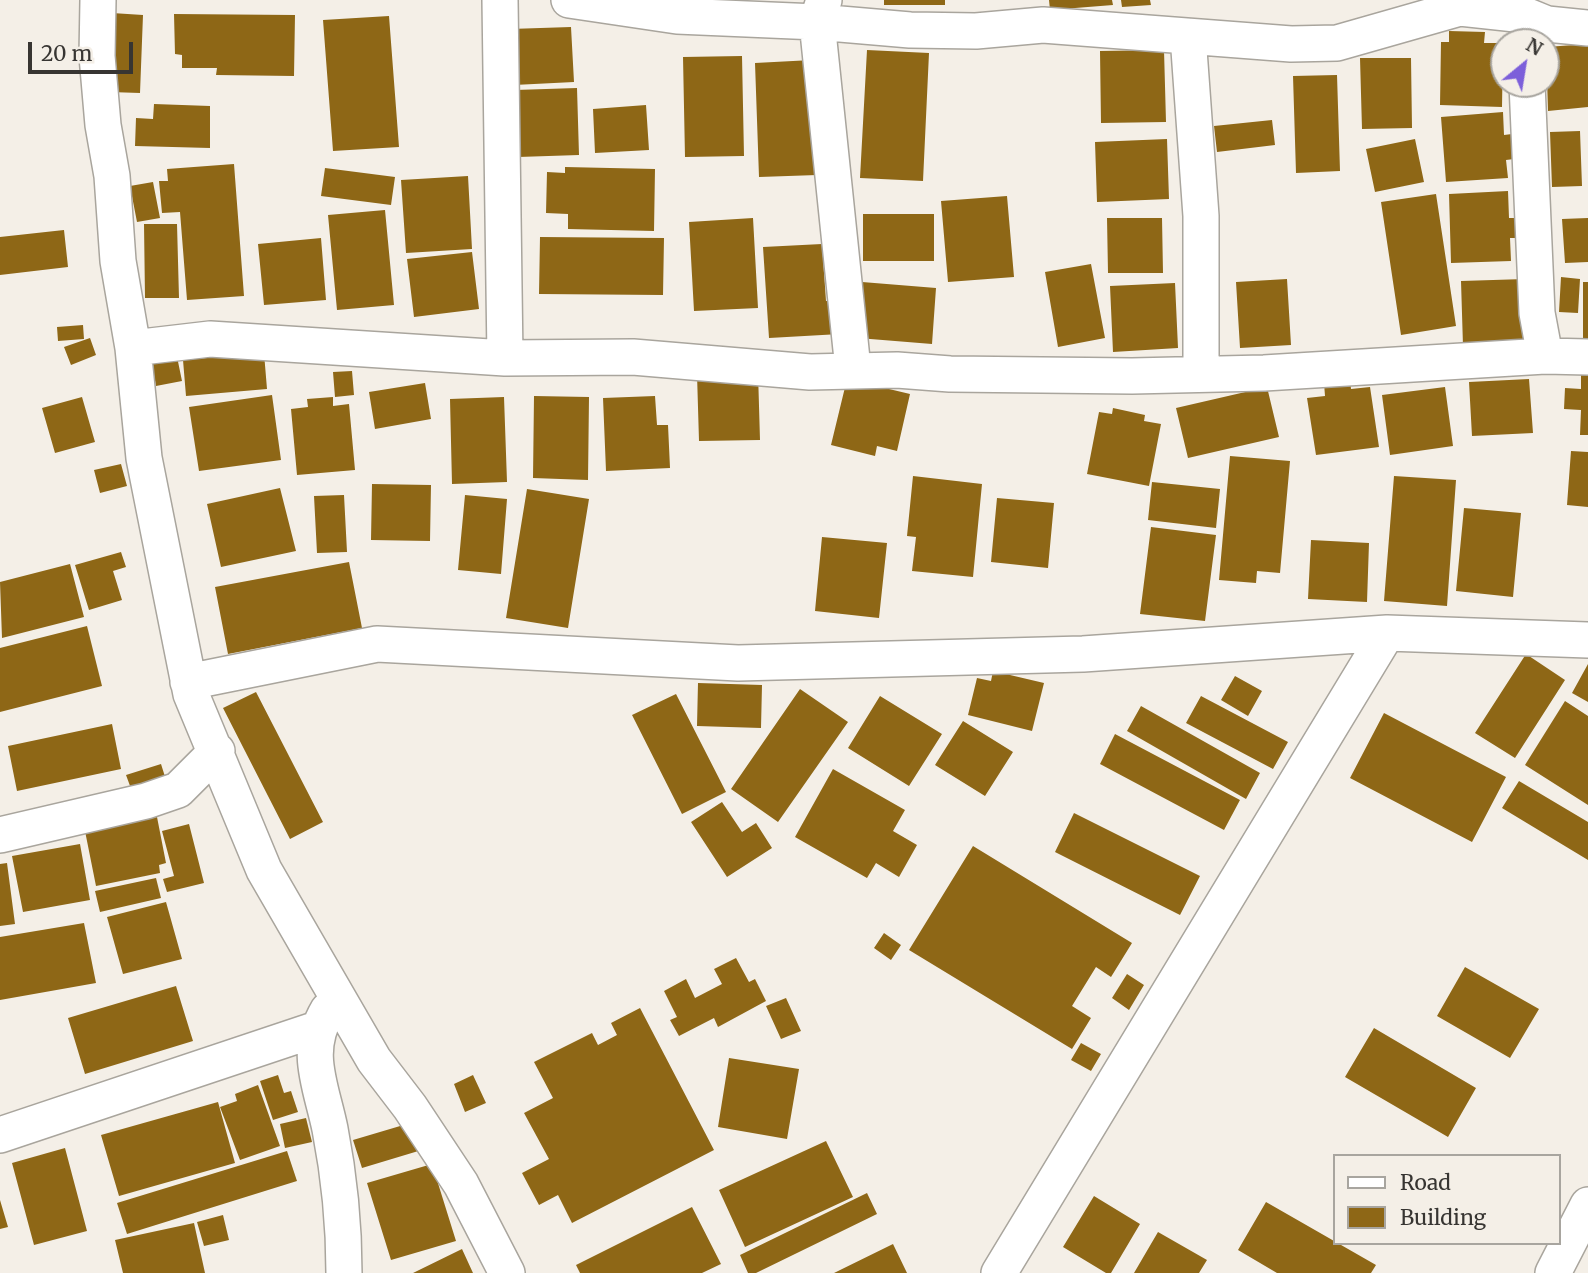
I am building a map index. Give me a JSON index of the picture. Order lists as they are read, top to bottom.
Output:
{
  "legend": ["Road", "Building"],
  "scale_bar": "20 m",
  "north": "top right"
}
